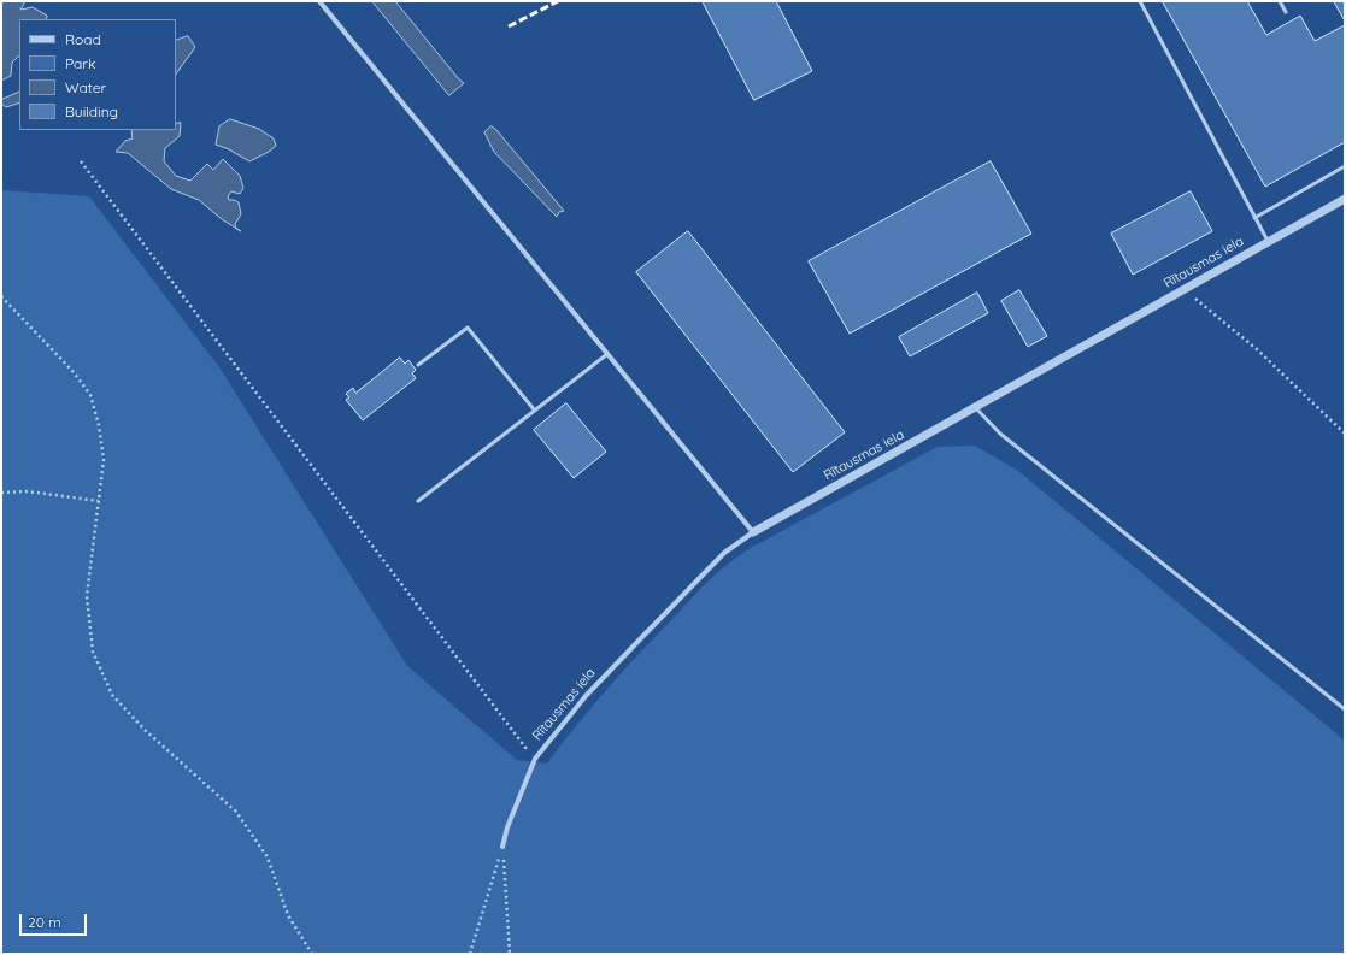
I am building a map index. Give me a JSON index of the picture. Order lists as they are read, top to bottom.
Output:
{
  "streets": {
    "street": ["Rītausmas iela"]
  },
  "legend": [
    "Road",
    "Park",
    "Water",
    "Building"
  ],
  "scale_bar": "20 m"
}
